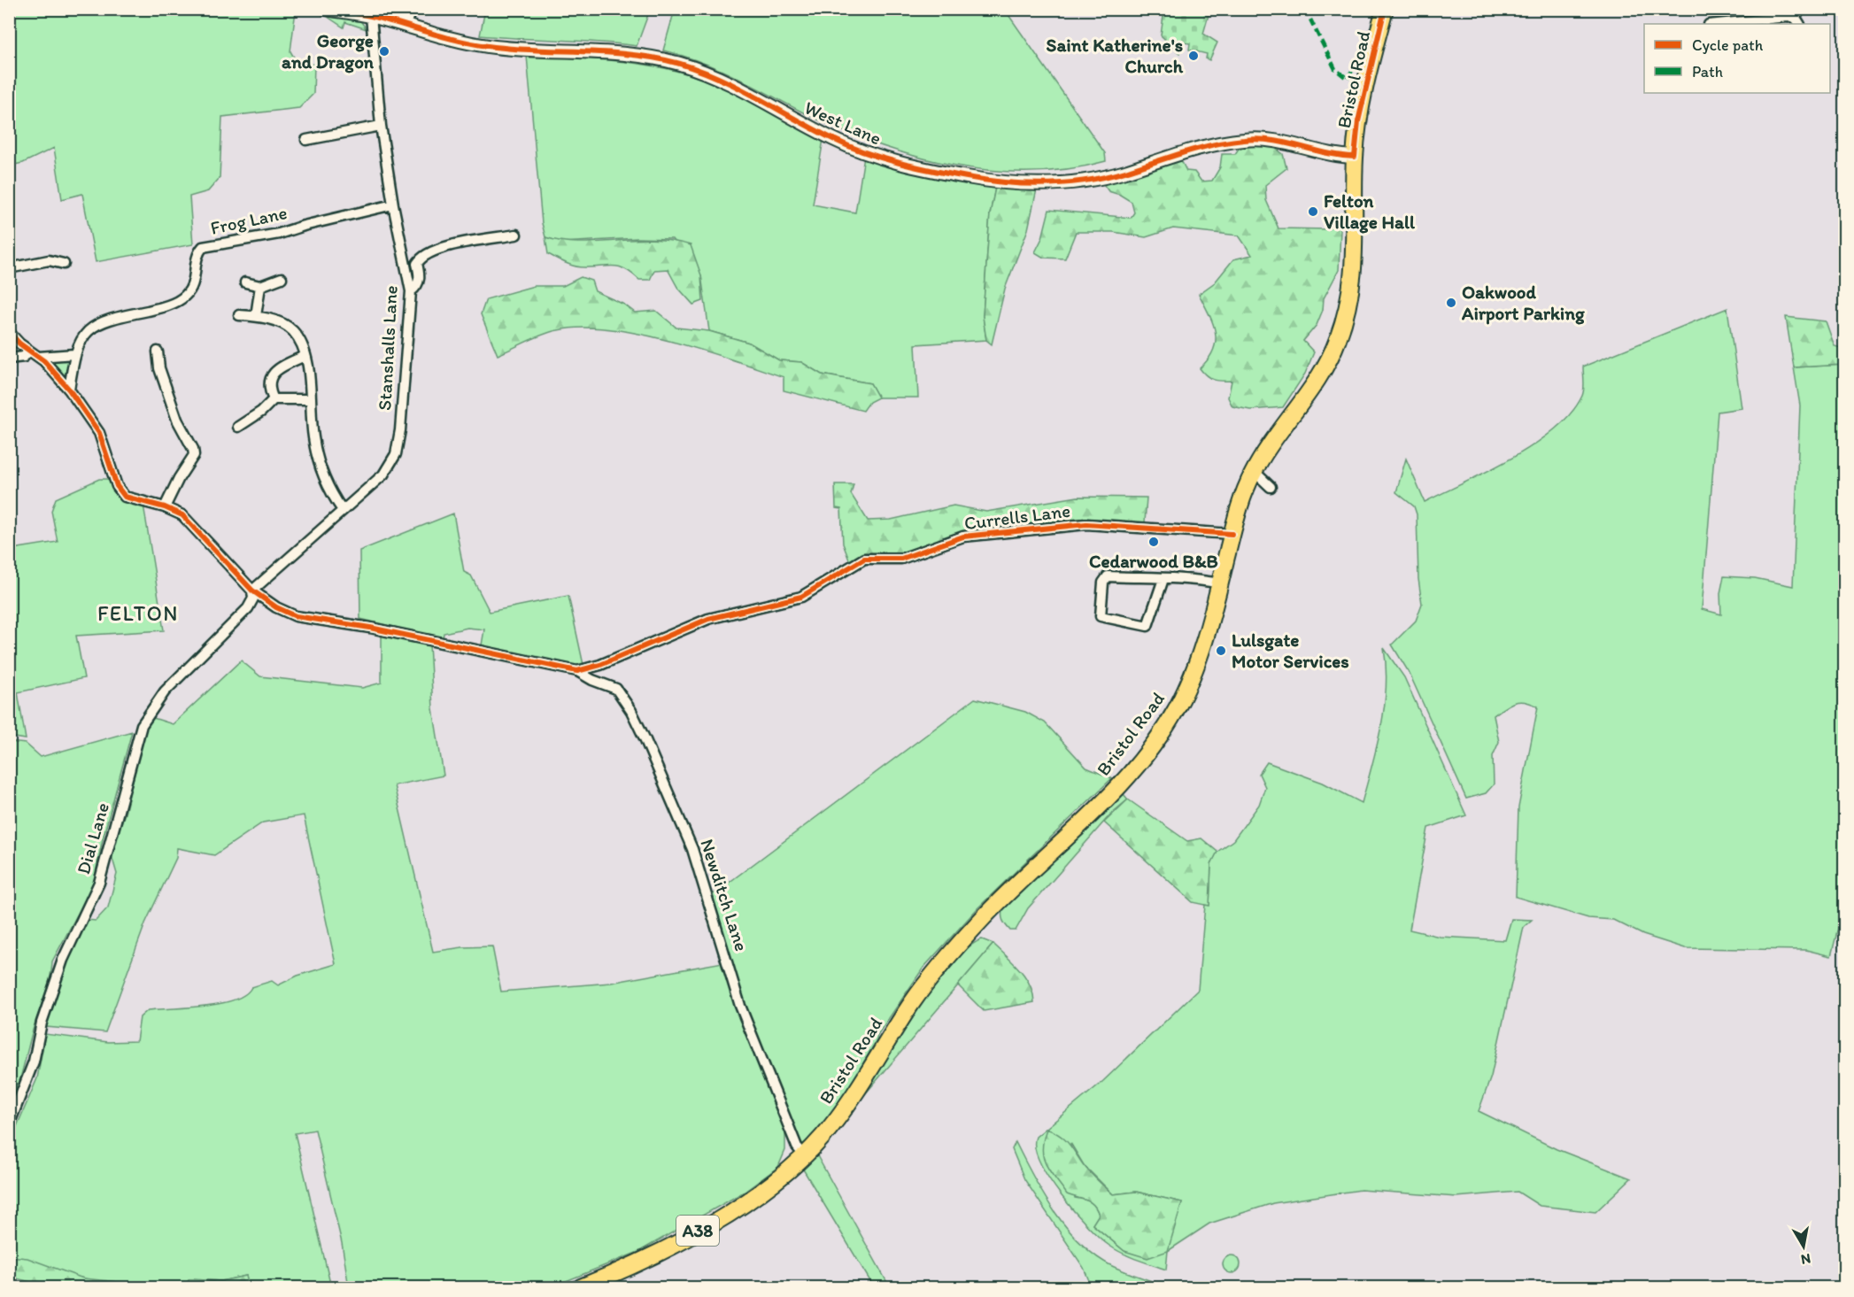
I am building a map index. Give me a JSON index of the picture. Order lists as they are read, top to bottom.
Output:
{
  "streets": {
    "highway": ["Bristol Road", "A38"],
    "street": [
      "West Lane",
      "Frog Lane",
      "Stanshalls Lane",
      "Currells Lane",
      "Dial Lane",
      "Newditch Lane"
    ]
  },
  "crossings": [
    ["Bristol Road", "West Lane"],
    ["Bristol Road", "Currells Lane"],
    ["Bristol Road", "Newditch Lane"],
    ["Bristol Road", "A38"],
    ["West Lane", "Stanshalls Lane"],
    ["Frog Lane", "Stanshalls Lane"],
    ["Stanshalls Lane", "Dial Lane"],
    ["Currells Lane", "Newditch Lane"],
    ["Newditch Lane", "A38"]
  ],
  "districts": ["FELTON"],
  "places": [
    "George and Dragon",
    "Saint Katherine's Church",
    "Felton Village Hall",
    "Oakwood Airport Parking",
    "Cedarwood B&B",
    "Lulsgate Motor Services"
  ],
  "legend": ["Cycle path", "Path"],
  "north": "bottom"
}
